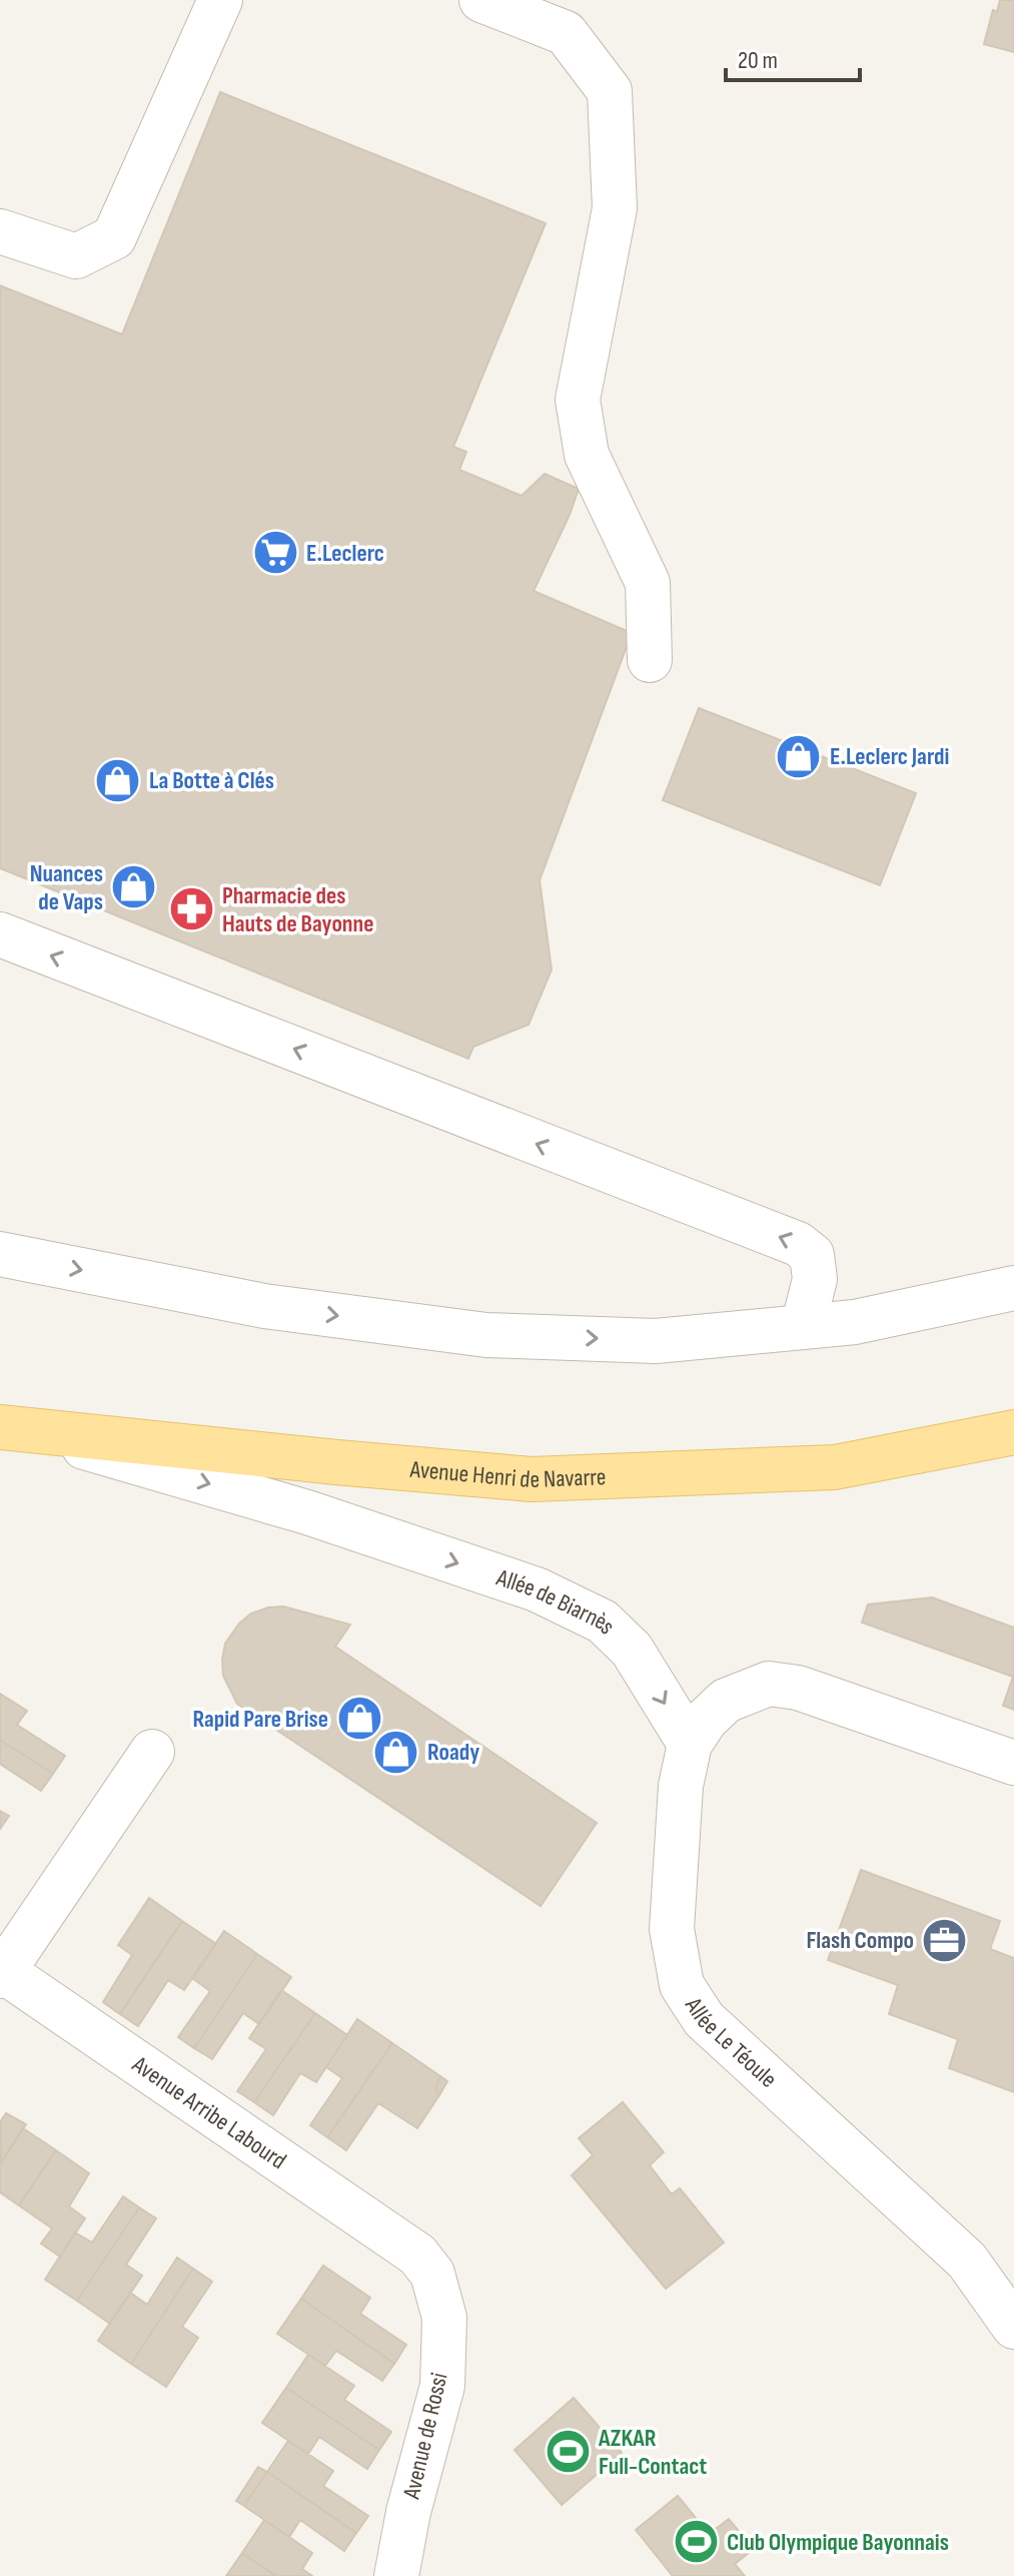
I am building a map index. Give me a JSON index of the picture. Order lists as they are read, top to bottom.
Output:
{
  "streets": {
    "main road": ["Avenue Henri de Navarre"],
    "street": [
      "Allée de Biarnès",
      "Allée Le Téoule",
      "Avenue Arribe Labourd",
      "Avenue de Rossi"
    ]
  },
  "crossings": [
    ["Avenue Henri de Navarre", "Allée de Biarnès"],
    ["Allée de Biarnès", "Allée Le Téoule"],
    ["Avenue Arribe Labourd", "Avenue de Rossi"]
  ],
  "places": {
    "supermarket": ["E.Leclerc"],
    "shop": [
      "E.Leclerc Jardi",
      "La Botte à Clés",
      "Nuances de Vaps",
      "Rapid Pare Brise",
      "Roady"
    ],
    "pharmacy": ["Pharmacie des Hauts de Bayonne"],
    "office": ["Flash Compo"],
    "sports": ["AZKAR Full-Contact", "Club Olympique Bayonnais"]
  },
  "scale_bar": "20 m"
}
